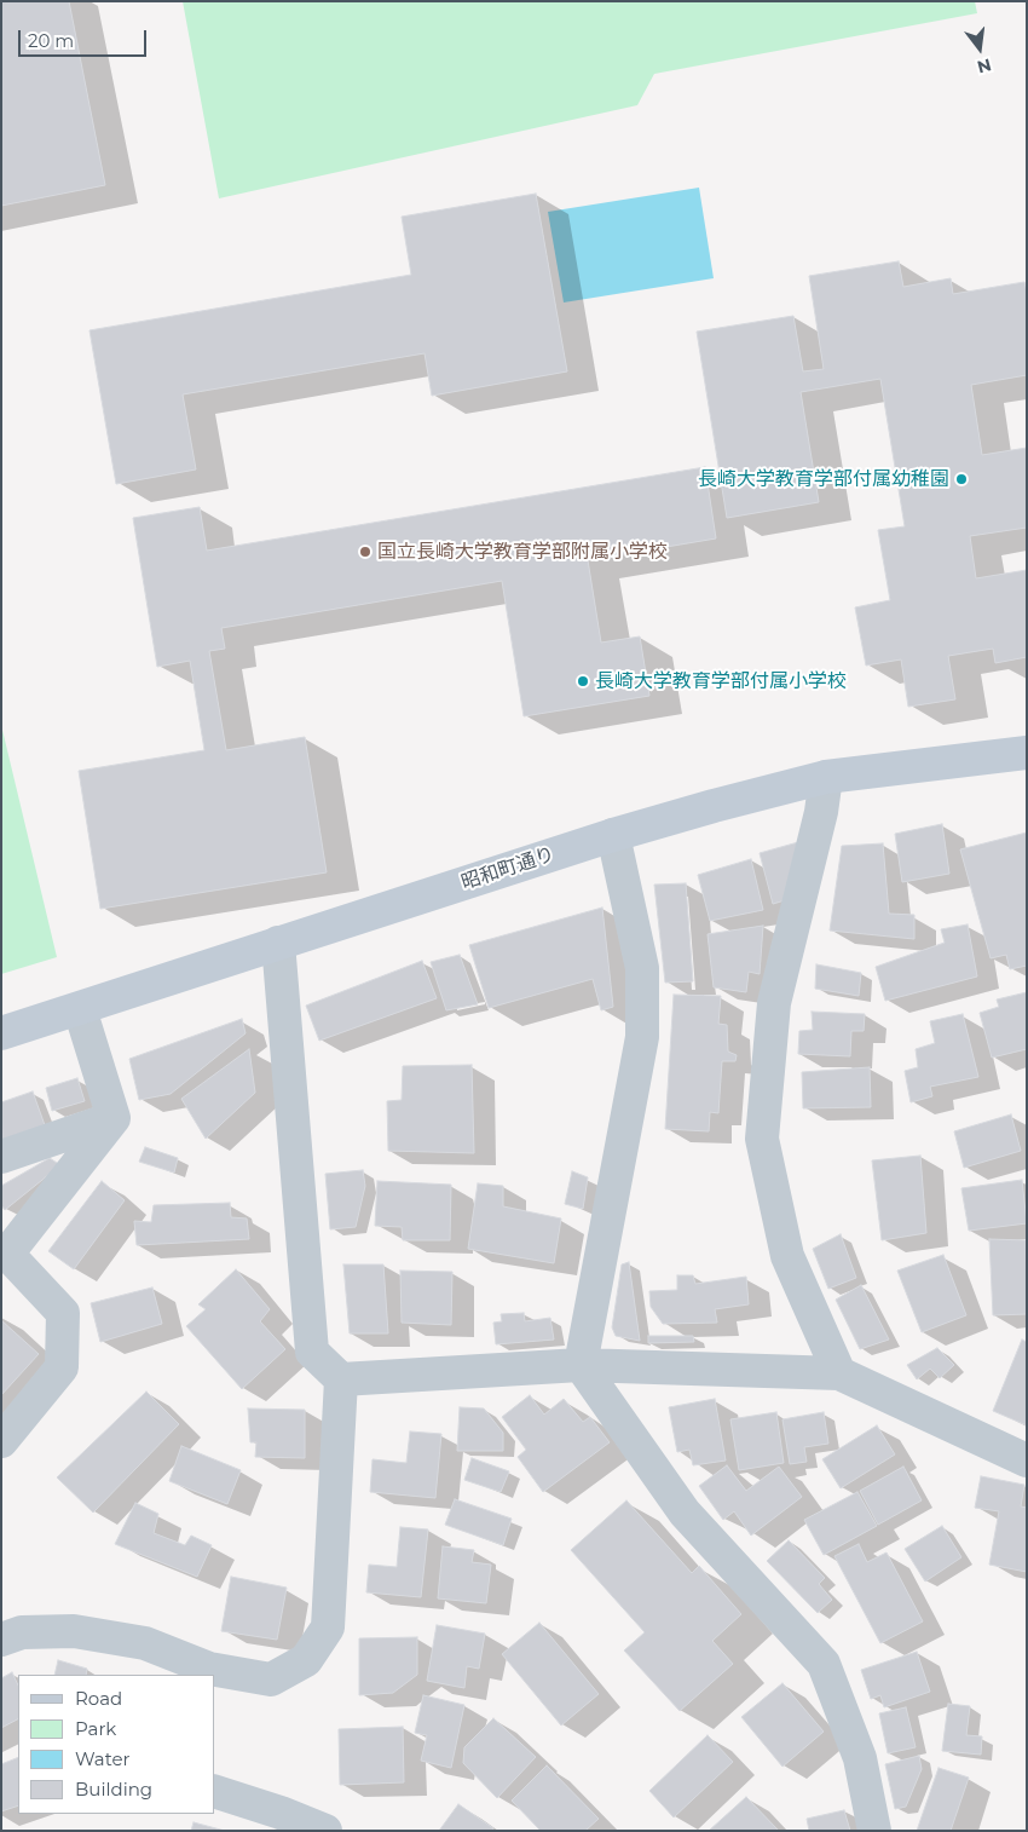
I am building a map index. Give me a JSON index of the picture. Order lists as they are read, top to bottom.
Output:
{
  "streets": {
    "street": ["昭和町通り"]
  },
  "places": ["長崎大学教育学部付属幼稚園", "国立長崎大学教育学部附属小学校", "長崎大学教育学部付属小学校"],
  "legend": [
    "Road",
    "Park",
    "Water",
    "Building"
  ],
  "scale_bar": "20 m",
  "north": "bottom"
}
